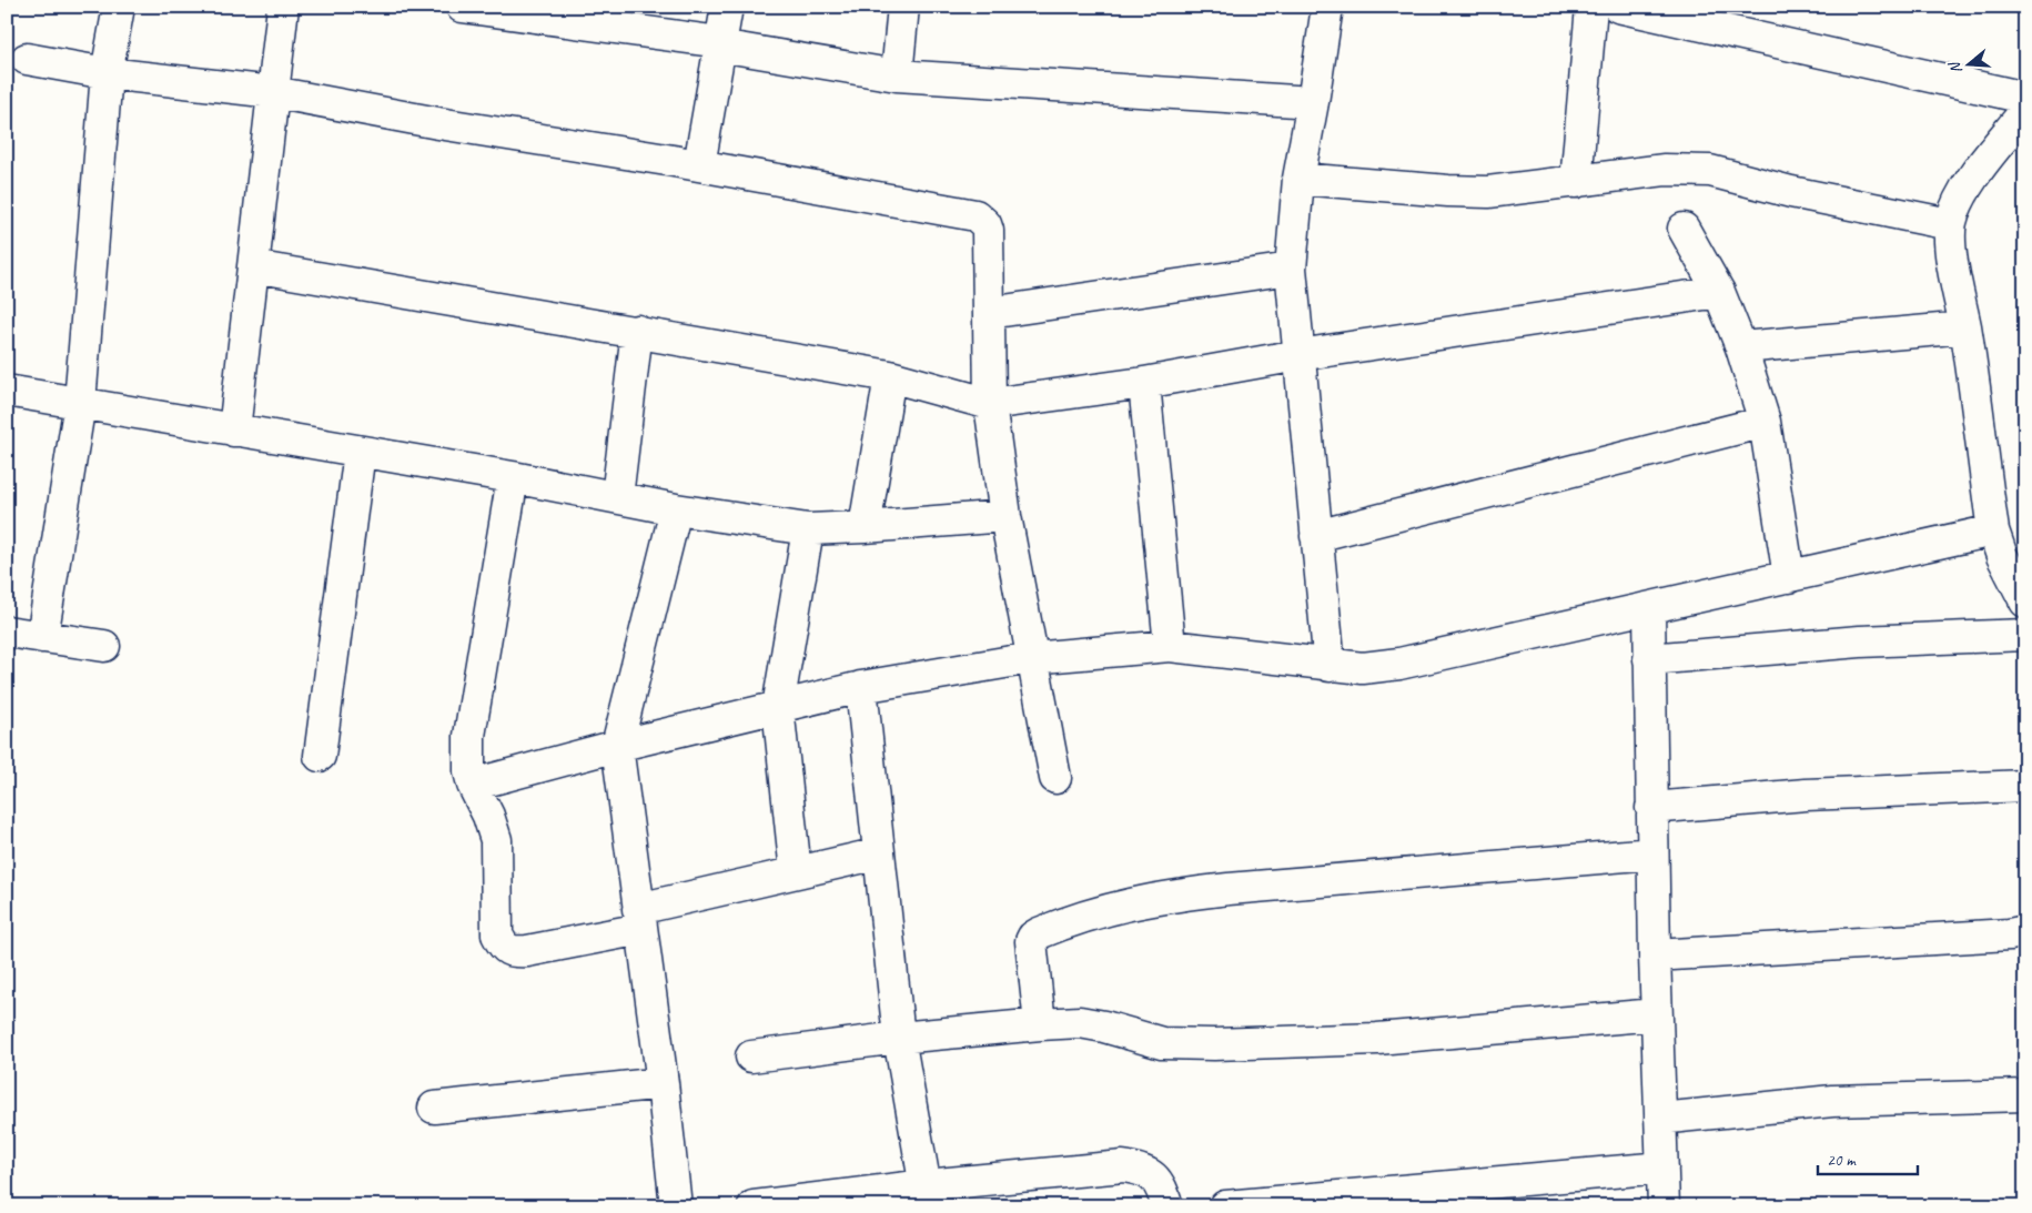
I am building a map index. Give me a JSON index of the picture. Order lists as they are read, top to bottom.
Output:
{
  "scale_bar": "20 m",
  "north": "left"
}
